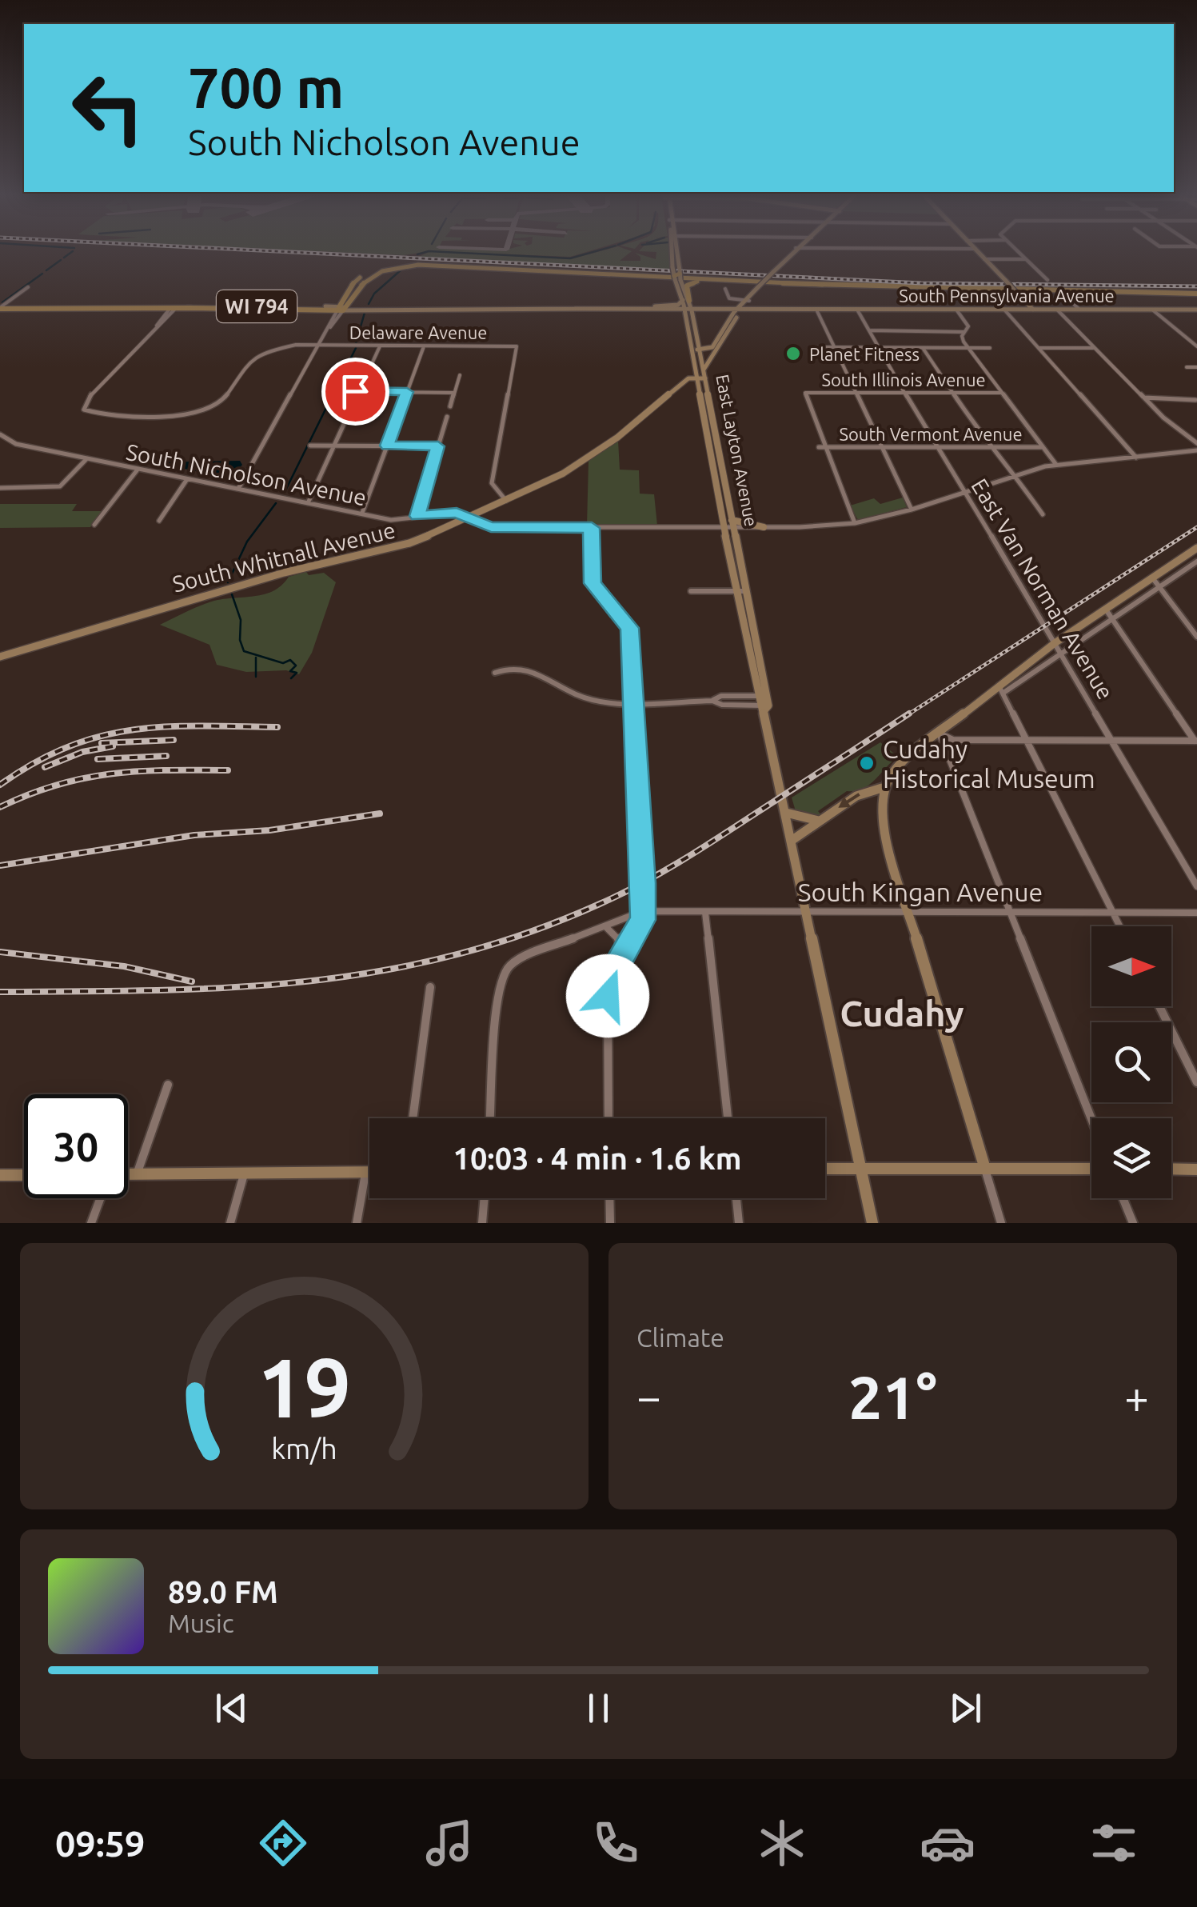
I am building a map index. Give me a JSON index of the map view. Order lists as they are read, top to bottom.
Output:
{
  "streets": {
    "main road": ["South Pennsylvania Avenue", "WI 794"],
    "street": [
      "Delaware Avenue",
      "South Illinois Avenue",
      "South Vermont Avenue",
      "East Layton Avenue",
      "South Nicholson Avenue",
      "South Whitnall Avenue",
      "East Van Norman Avenue",
      "South Kingan Avenue"
    ]
  },
  "crossings": [
    ["South Pennsylvania Avenue", "WI 794"],
    ["South Pennsylvania Avenue", "Delaware Avenue"],
    ["South Pennsylvania Avenue", "East Layton Avenue"],
    ["South Pennsylvania Avenue", "East Van Norman Avenue"],
    ["Delaware Avenue", "South Whitnall Avenue"],
    ["South Illinois Avenue", "South Vermont Avenue"],
    ["South Illinois Avenue", "East Van Norman Avenue"],
    ["South Vermont Avenue", "East Van Norman Avenue"],
    ["East Layton Avenue", "South Nicholson Avenue"],
    ["East Layton Avenue", "South Whitnall Avenue"],
    ["East Layton Avenue", "South Kingan Avenue"],
    ["South Nicholson Avenue", "South Whitnall Avenue"]
  ],
  "districts": ["Cudahy"],
  "places": ["Planet Fitness", "Cudahy Historical Museum"],
  "north": "right",
  "page": {
    "turn": ["700 m", "South Nicholson Avenue"],
    "limit": "30",
    "trip": "10:03 · 4 min · 1.6 km",
    "tile": "Climate",
    "heat": ["−", "21°", "+"],
    "song": ["89.0 FM", "Music"],
    "tabs": "09:59",
    "gauge": ["19", "km/h"]
  }
}
